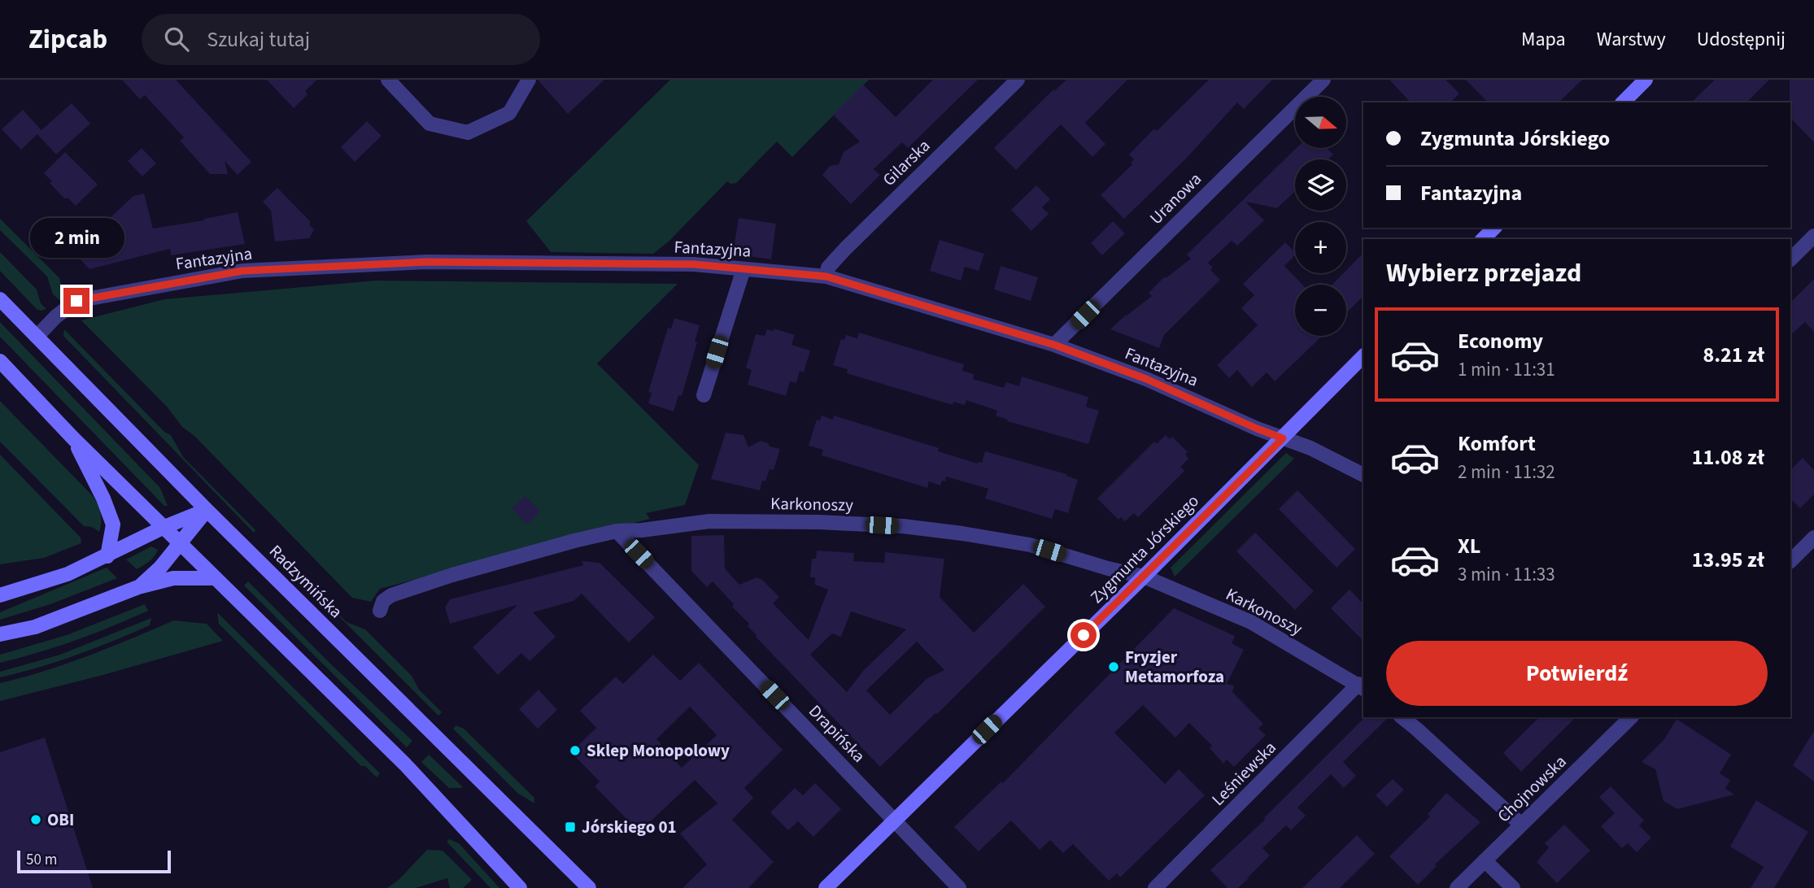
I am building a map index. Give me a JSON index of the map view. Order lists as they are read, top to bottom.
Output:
{
  "streets": {
    "main road": ["Zygmunta Jórskiego", "Radzymińska"],
    "street": [
      "Gilarska",
      "Uranowa",
      "Fantazyjna",
      "Karkonoszy",
      "Drapińska",
      "Leśniewska",
      "Chojnowska"
    ]
  },
  "crossings": [
    ["Gilarska", "Fantazyjna"],
    ["Uranowa", "Fantazyjna"],
    ["Fantazyjna", "Zygmunta Jórskiego"],
    ["Fantazyjna", "Radzymińska"],
    ["Karkonoszy", "Zygmunta Jórskiego"],
    ["Karkonoszy", "Drapińska"],
    ["Karkonoszy", "Leśniewska"],
    ["Zygmunta Jórskiego", "Drapińska"]
  ],
  "places": {
    "other": ["Fryzjer Metamorfoza", "Sklep Monopolowy", "OBI"],
    "transit": ["Jórskiego 01"]
  },
  "scale_bar": "50 m",
  "north": "right",
  "page": {
    "header": "Zipcab",
    "search": "Szukaj tutaj",
    "nav": ["Mapa", "Warstwy", "Udostępnij"],
    "map_buttons": ["+", "−"],
    "banner": ["Zygmunta Jórskiego", "Fantazyjna"],
    "bubble": "2 min",
    "heading": "Wybierz przejazd",
    "list": [
      {
        "name": "Economy",
        "note": "1 min · 11:31",
        "value": "8.21 zł"
      },
      {
        "name": "Komfort",
        "note": "2 min · 11:32",
        "value": "11.08 zł"
      },
      {
        "name": "XL",
        "note": "3 min · 11:33",
        "value": "13.95 zł"
      }
    ],
    "buttons": "Potwierdź",
    "scale": "50 m"
  }
}
